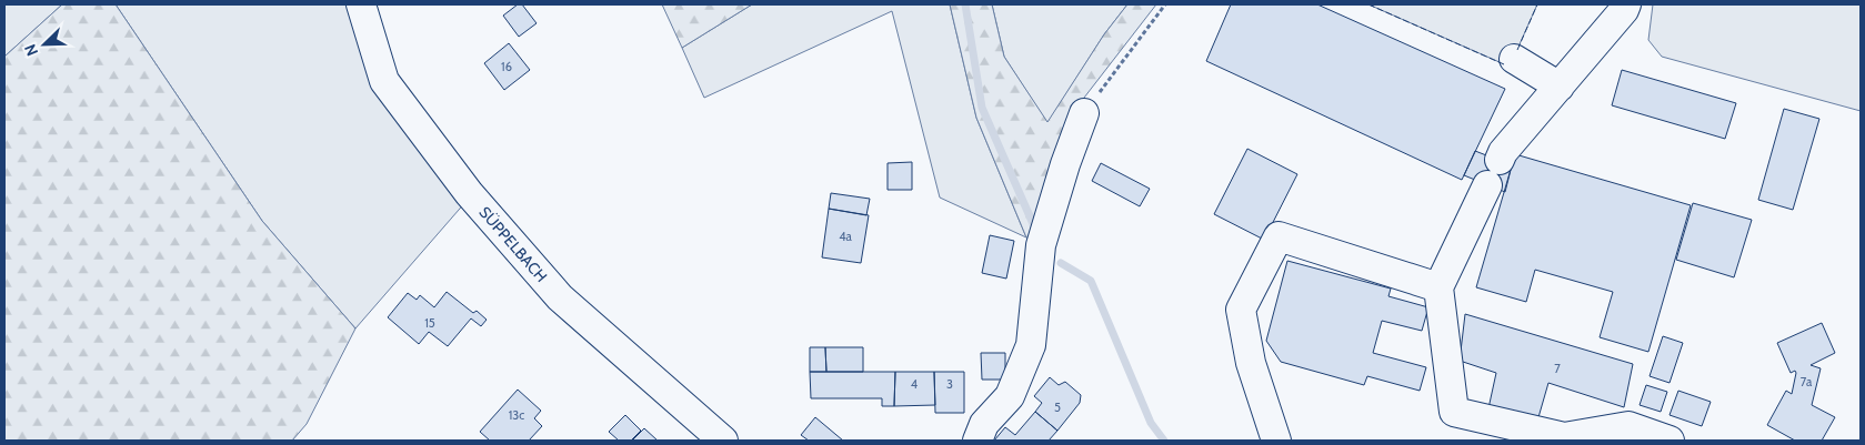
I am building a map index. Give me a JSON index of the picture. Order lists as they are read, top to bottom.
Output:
{
  "streets": {
    "street": ["SÜPPELBACH"]
  },
  "house_numbers": [
    "16",
    "4a",
    "15",
    "7",
    "7a",
    "4",
    "3",
    "5",
    "13c"
  ],
  "north": "bottom left"
}
